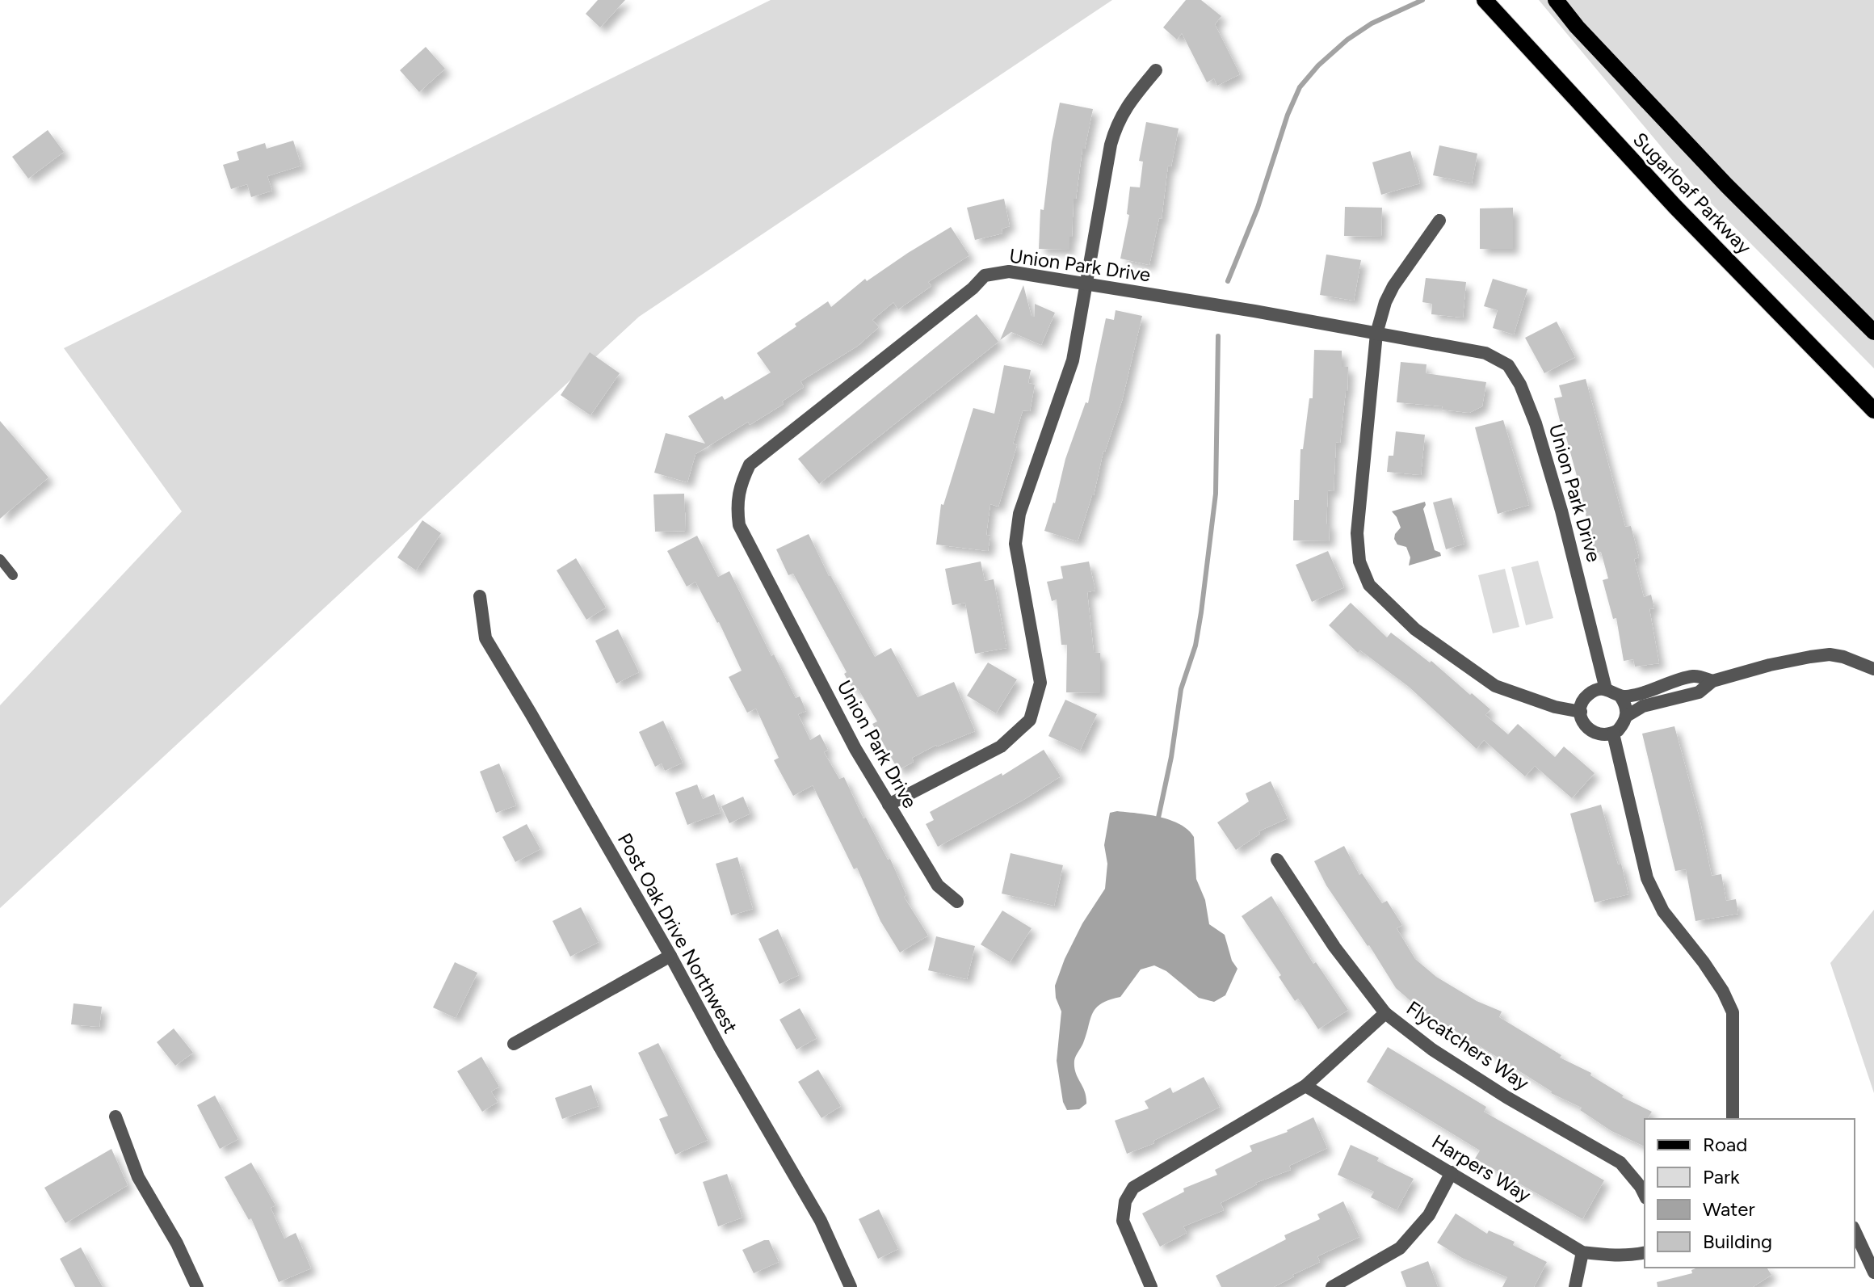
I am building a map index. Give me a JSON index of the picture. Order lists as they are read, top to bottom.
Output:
{
  "streets": {
    "main road": ["Sugarloaf Parkway"],
    "street": [
      "Union Park Drive",
      "Post Oak Drive Northwest",
      "Flycatchers Way",
      "Harpers Way"
    ]
  },
  "legend": [
    "Road",
    "Park",
    "Water",
    "Building"
  ]
}
